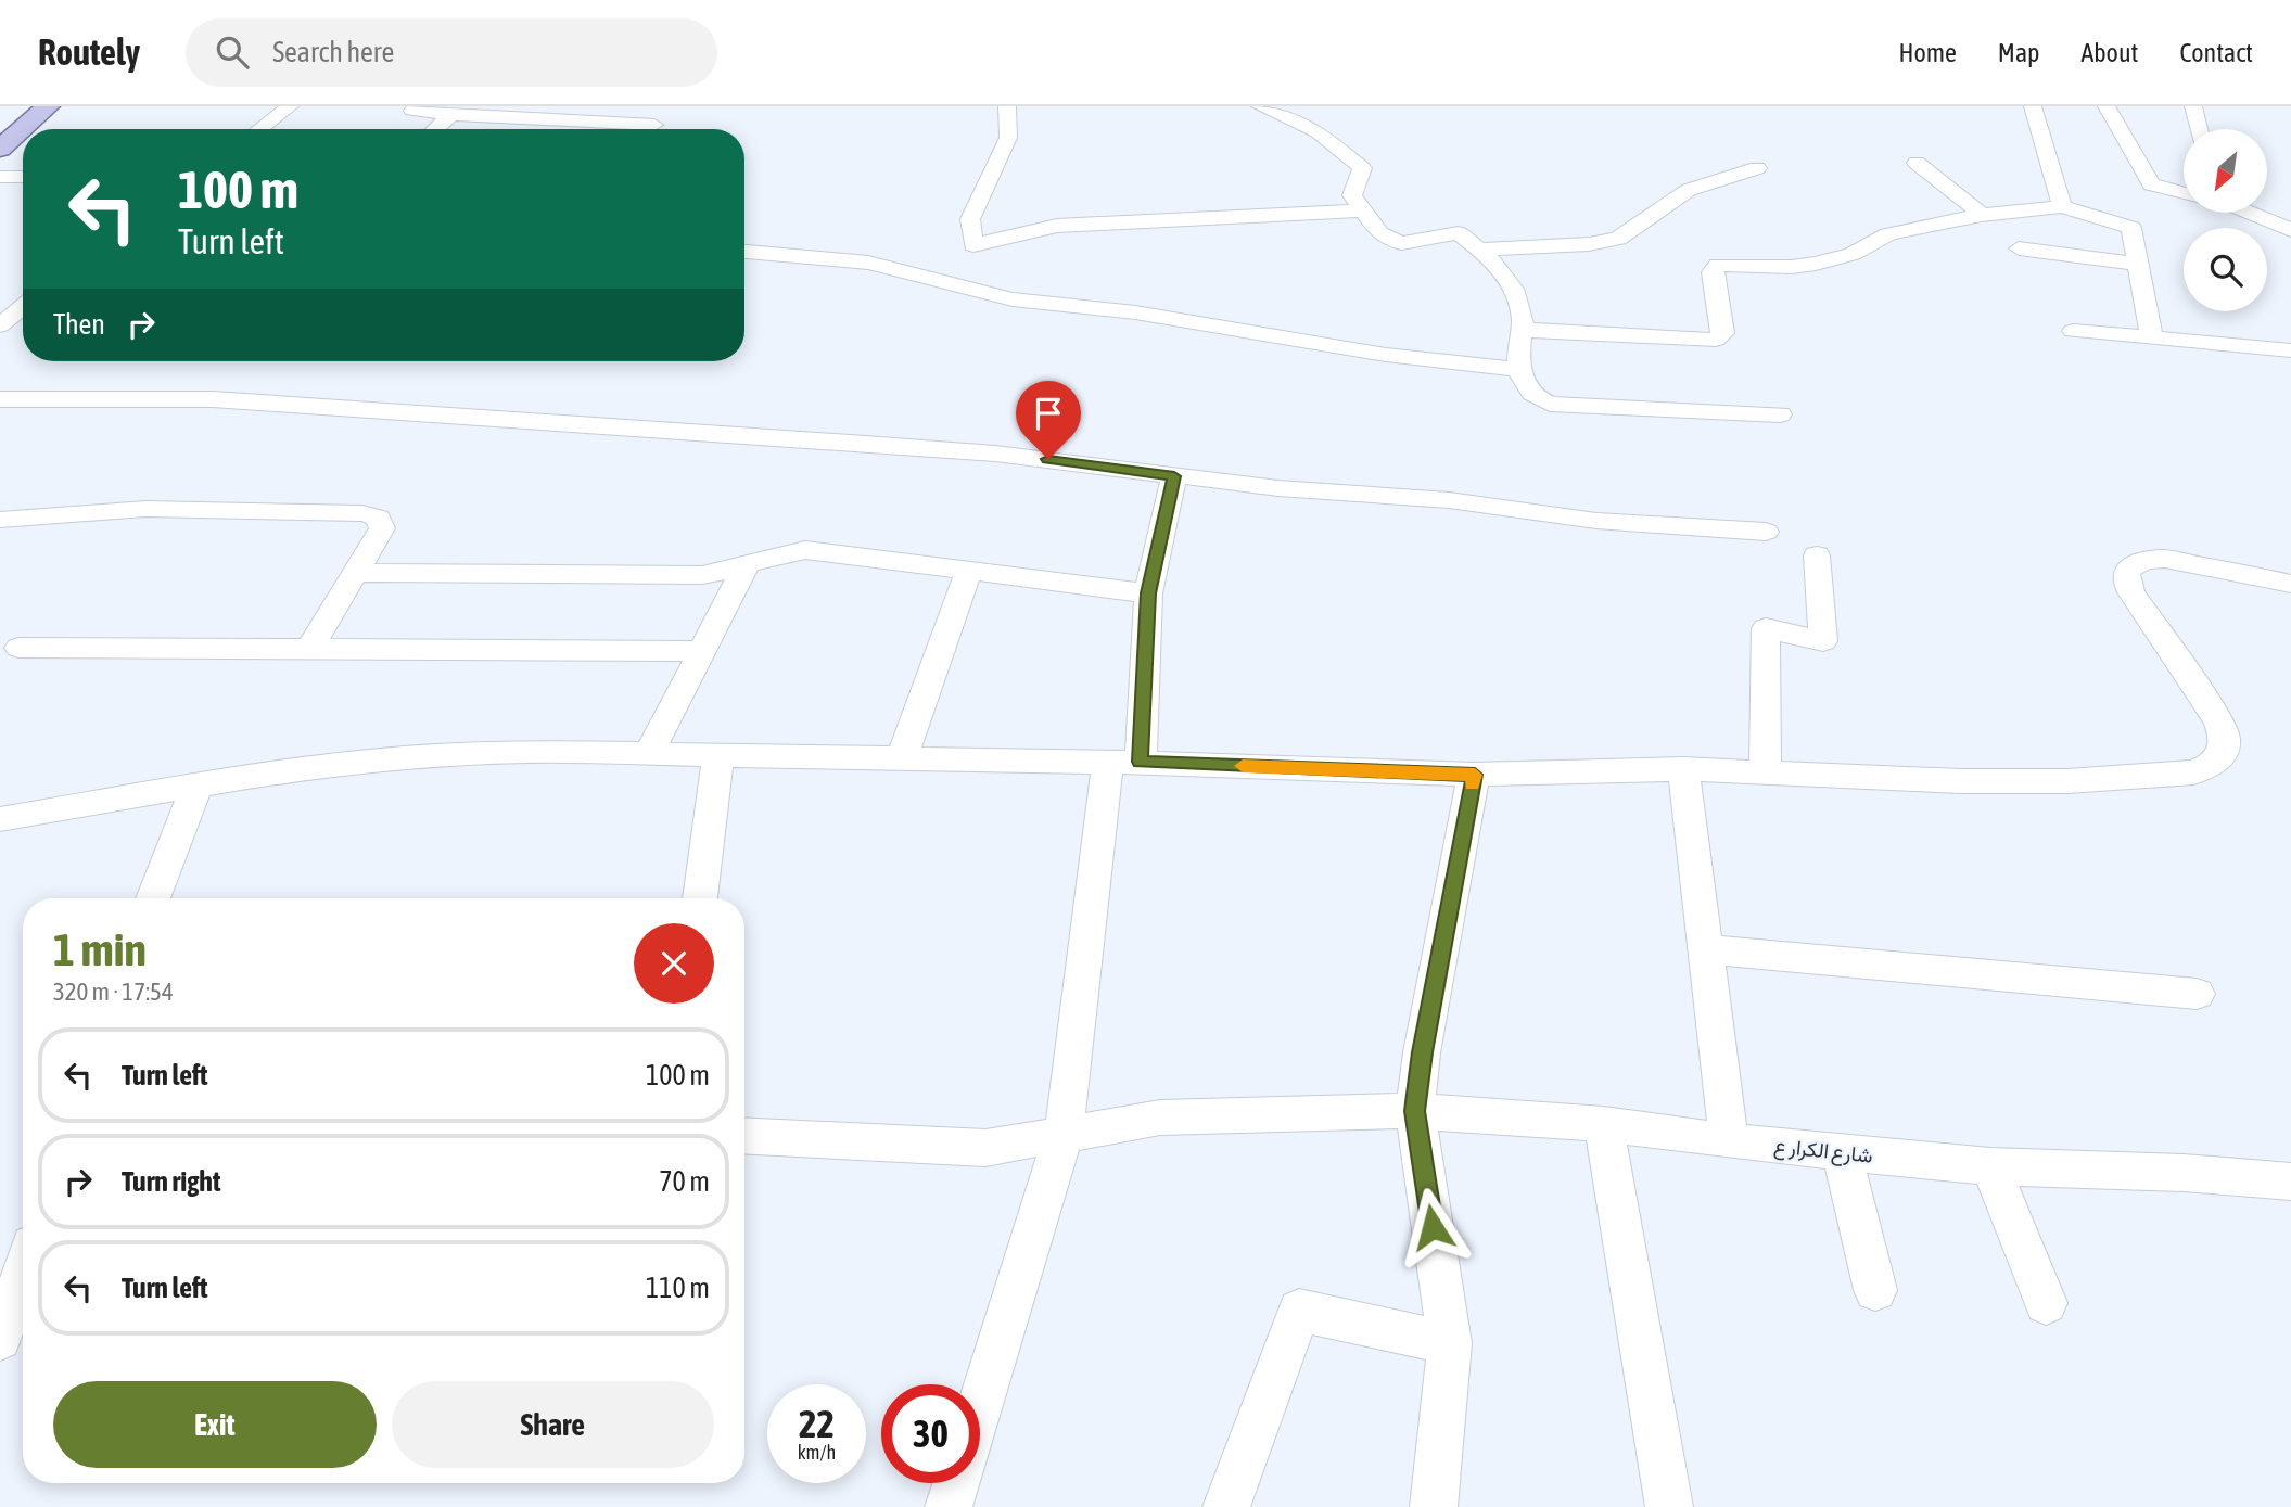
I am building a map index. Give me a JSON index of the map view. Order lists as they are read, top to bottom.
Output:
{
  "streets": {
    "street": ["شارع الكرار ع"]
  },
  "north": "bottom left",
  "page": {
    "header": "Routely",
    "search": "Search here",
    "nav": [
      "Home",
      "Map",
      "About",
      "Contact"
    ],
    "turn": ["100 m", "Turn left"],
    "then": "Then",
    "heading": ["1 min", "320 m · 17:54"],
    "list": [
      {
        "name": "Turn left",
        "value": "100 m"
      },
      {
        "name": "Turn right",
        "value": "70 m"
      },
      {
        "name": "Turn left",
        "value": "110 m"
      }
    ],
    "buttons": ["Exit", "Share"],
    "speed": "22 km/h",
    "limit": "30"
  }
}
